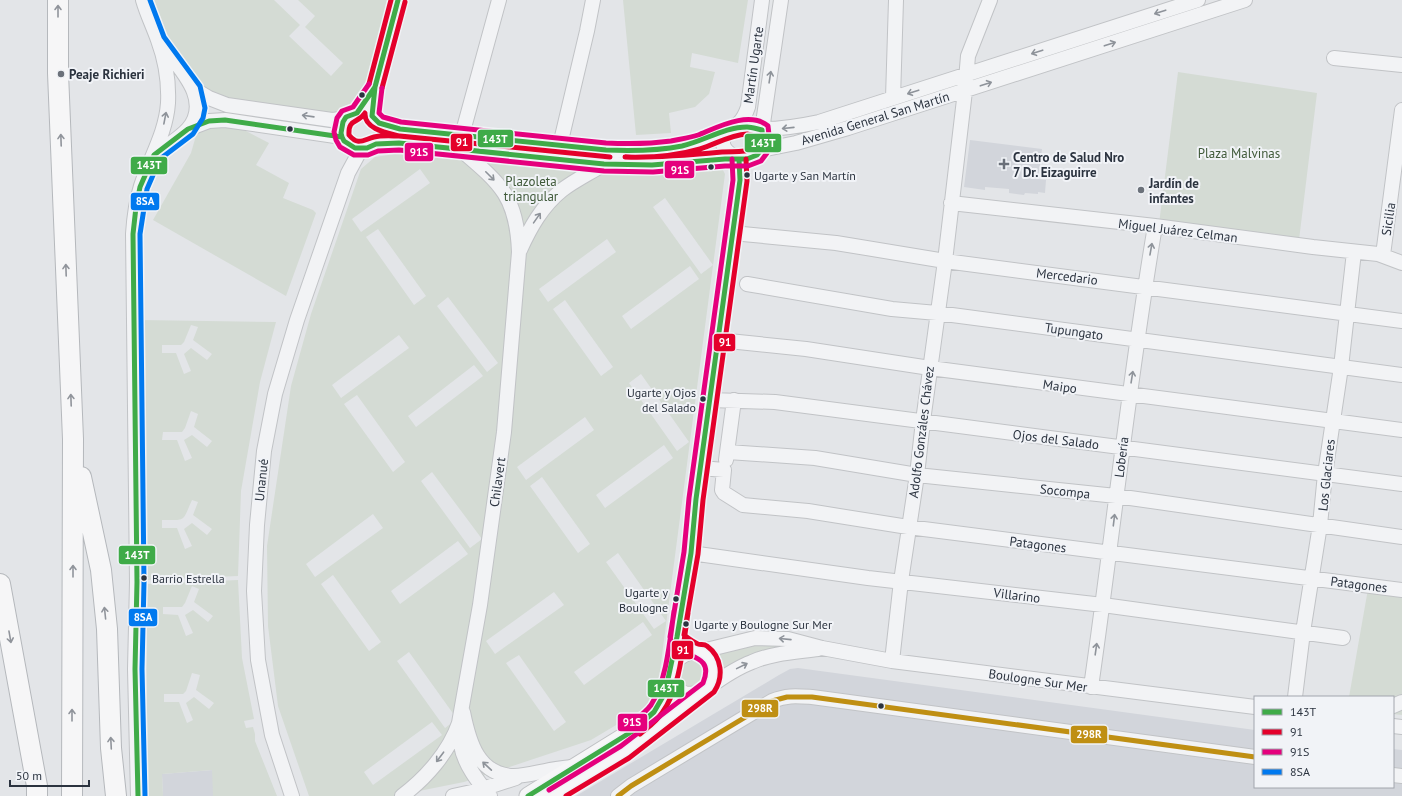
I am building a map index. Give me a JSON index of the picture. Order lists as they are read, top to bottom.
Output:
{
  "streets": {
    "main road": ["Boulogne Sur Mer"],
    "street": [
      "Martín Ugarte",
      "Avenida General San Martín",
      "Sicilia",
      "Miguel Juárez Celman",
      "Mercedario",
      "Tupungato",
      "Maipo",
      "Adolfo Gonzáles Chávez",
      "Ojos del Salado",
      "Lobería",
      "Los Glaciares",
      "Unanué",
      "Chilavert",
      "Socompa",
      "Patagones",
      "Villarino"
    ]
  },
  "crossings": [
    ["Martín Ugarte", "Avenida General San Martín"],
    ["Avenida General San Martín", "Adolfo Gonzáles Chávez"],
    ["Avenida General San Martín", "Unanué"],
    ["Avenida General San Martín", "Chilavert"],
    ["Sicilia", "Miguel Juárez Celman"],
    ["Miguel Juárez Celman", "Adolfo Gonzáles Chávez"],
    ["Miguel Juárez Celman", "Lobería"],
    ["Miguel Juárez Celman", "Los Glaciares"],
    ["Mercedario", "Adolfo Gonzáles Chávez"],
    ["Mercedario", "Lobería"],
    ["Mercedario", "Los Glaciares"],
    ["Tupungato", "Adolfo Gonzáles Chávez"],
    ["Tupungato", "Lobería"],
    ["Tupungato", "Los Glaciares"],
    ["Maipo", "Adolfo Gonzáles Chávez"],
    ["Maipo", "Lobería"],
    ["Maipo", "Los Glaciares"],
    ["Adolfo Gonzáles Chávez", "Ojos del Salado"],
    ["Adolfo Gonzáles Chávez", "Socompa"],
    ["Adolfo Gonzáles Chávez", "Patagones"],
    ["Adolfo Gonzáles Chávez", "Villarino"],
    ["Adolfo Gonzáles Chávez", "Boulogne Sur Mer"],
    ["Ojos del Salado", "Lobería"],
    ["Ojos del Salado", "Los Glaciares"],
    ["Lobería", "Socompa"],
    ["Lobería", "Patagones"],
    ["Lobería", "Villarino"],
    ["Lobería", "Boulogne Sur Mer"],
    ["Los Glaciares", "Socompa"],
    ["Los Glaciares", "Patagones"],
    ["Los Glaciares", "Villarino"]
  ],
  "one_way": ["Lobería"],
  "parks": ["Plaza Malvinas", "Plazoleta triangular"],
  "places": {
    "other": [
      "Peaje Richieri",
      "Ugarte y San Martín",
      "Jardín de infantes",
      "Ugarte y Ojos del Salado",
      "Barrio Estrella",
      "Ugarte y Boulogne",
      "Ugarte y Boulogne Sur Mer"
    ],
    "health": ["Centro de Salud Nro 7 Dr. Eizaguirre"]
  },
  "lines": [
    "transit line 143T",
    "transit line 91",
    "transit line 8SA",
    "transit line 91S",
    "transit line 298R"
  ],
  "legend": [
    "143T",
    "91",
    "91S",
    "8SA"
  ],
  "scale_bar": "50 m"
}
